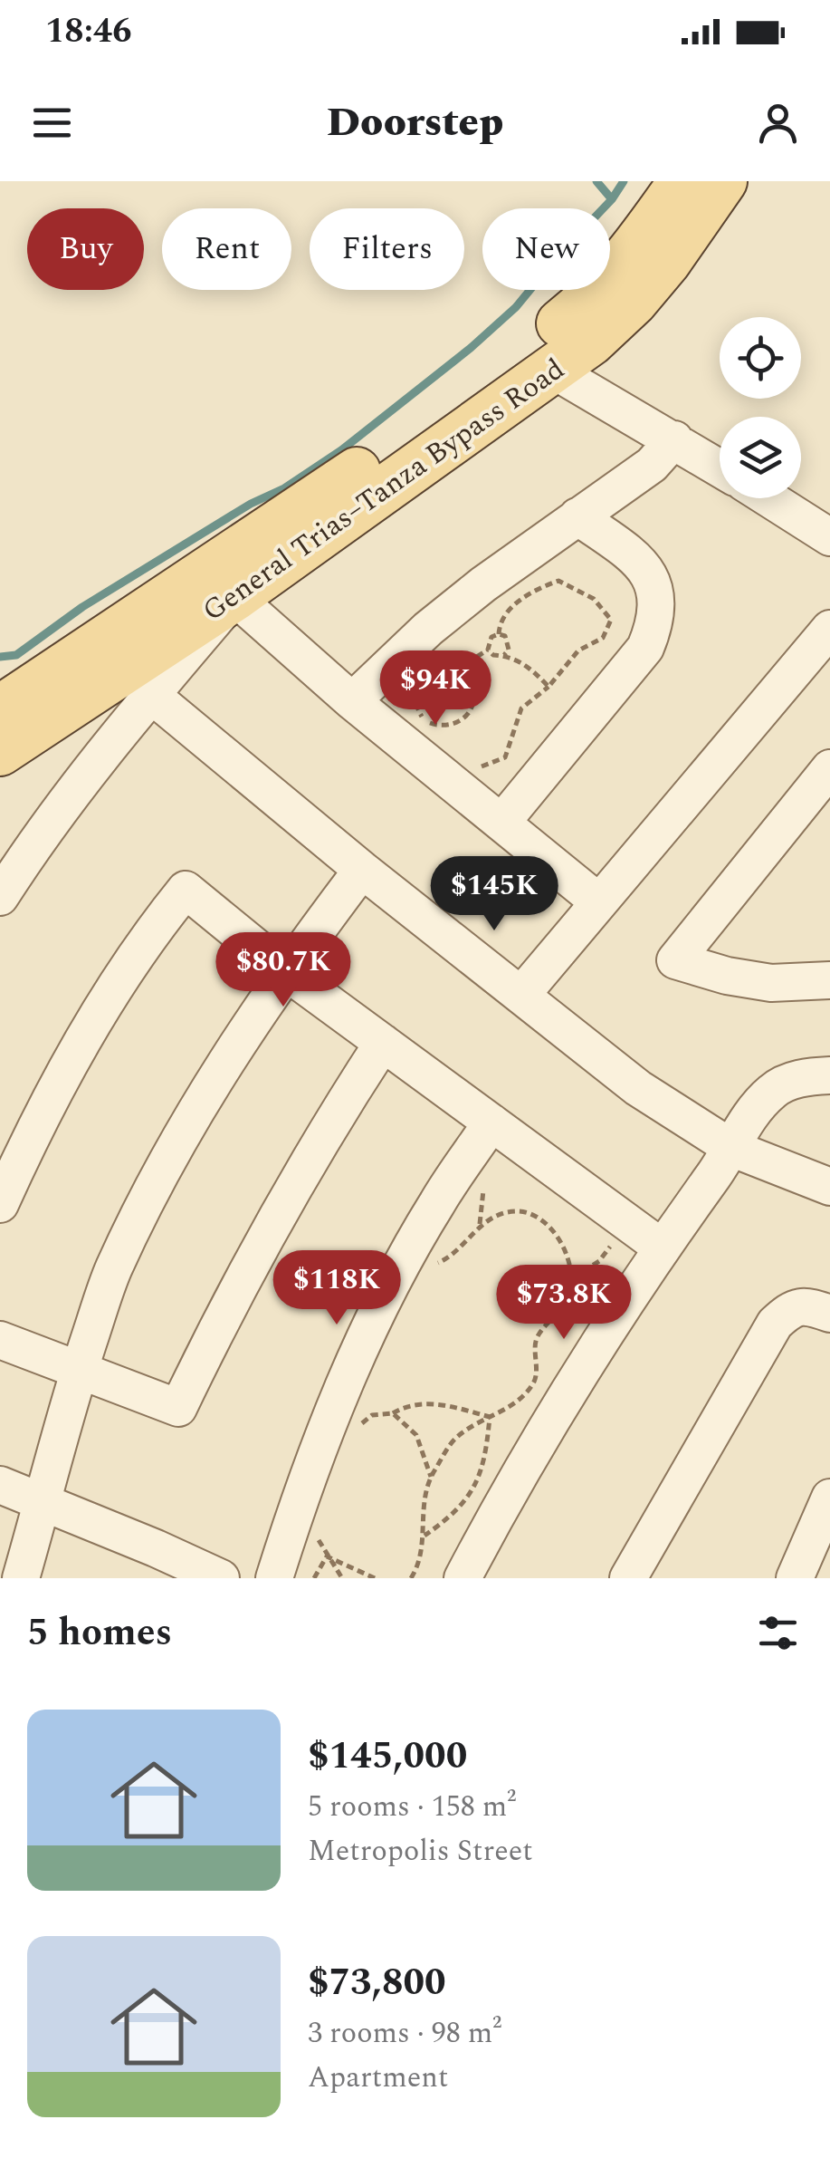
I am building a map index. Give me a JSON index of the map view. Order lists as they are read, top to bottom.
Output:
{
  "streets": {
    "main road": ["General Trias–Tanza Bypass Road"]
  },
  "page": {
    "status": "18:46",
    "header": "Doorstep",
    "chip": [
      "Buy",
      "Rent",
      "Filters",
      "New"
    ],
    "price": [
      "$94K",
      "$145K",
      "$80.7K",
      "$118K",
      "$73.8K"
    ],
    "heading": "5 homes",
    "list": [
      {
        "name": "$145,000",
        "note": "5 rooms · 158 m² · Metropolis Street"
      },
      {
        "name": "$73,800",
        "note": "3 rooms · 98 m² · Apartment"
      }
    ]
  }
}
